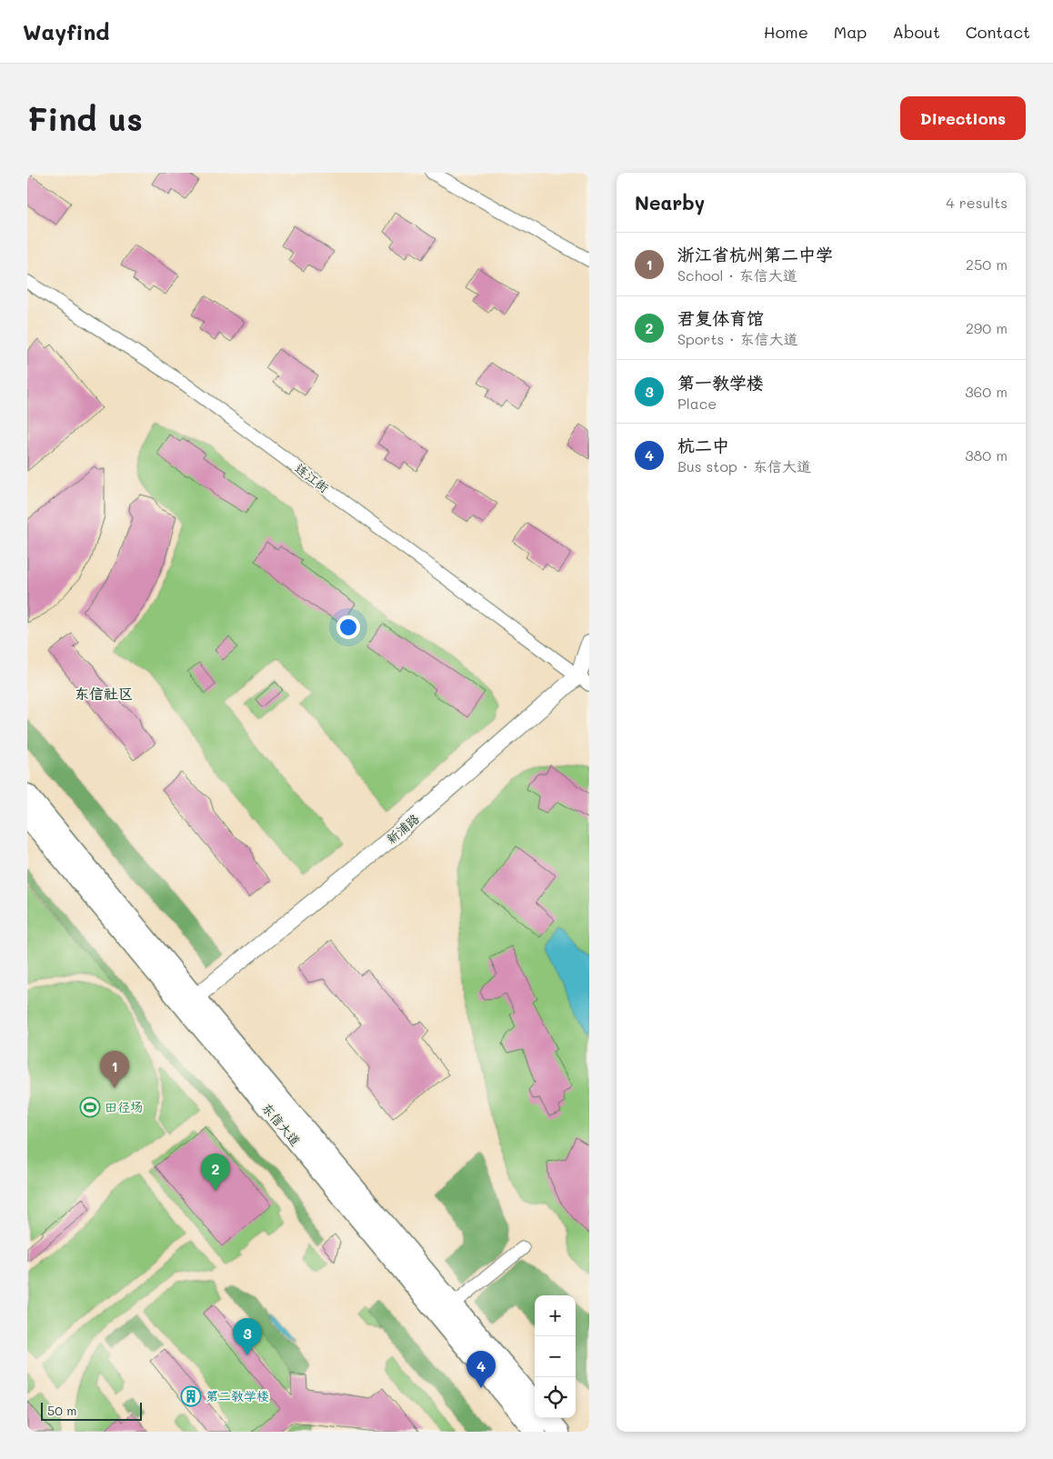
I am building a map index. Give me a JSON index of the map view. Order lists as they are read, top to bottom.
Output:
{
  "streets": {
    "main road": ["东信大道"],
    "street": ["连江街", "新浦路"]
  },
  "crossings": [
    ["连江街", "新浦路"],
    ["新浦路", "东信大道"]
  ],
  "districts": ["东信社区"],
  "places": {
    "sports": ["田径场"],
    "building": ["第二教学楼"]
  },
  "scale_bar": "50 m",
  "page": {
    "header": "Wayfind",
    "nav": [
      "Home",
      "Map",
      "About",
      "Contact"
    ],
    "buttons": "Directions",
    "title": "Find us",
    "heading": ["Nearby", "4 results"],
    "list": [
      {
        "mark": "1",
        "name": "浙江省杭州第二中学",
        "note": "School · 东信大道",
        "value": "250 m"
      },
      {
        "mark": "2",
        "name": "君复体育馆",
        "note": "Sports · 东信大道",
        "value": "290 m"
      },
      {
        "mark": "3",
        "name": "第一教学楼",
        "note": "Place",
        "value": "360 m"
      },
      {
        "mark": "4",
        "name": "杭二中",
        "note": "Bus stop · 东信大道",
        "value": "380 m"
      }
    ],
    "pins": [
      "1",
      "2",
      "3",
      "4"
    ],
    "map_buttons": ["+", "−"],
    "scale": "50 m"
  }
}
